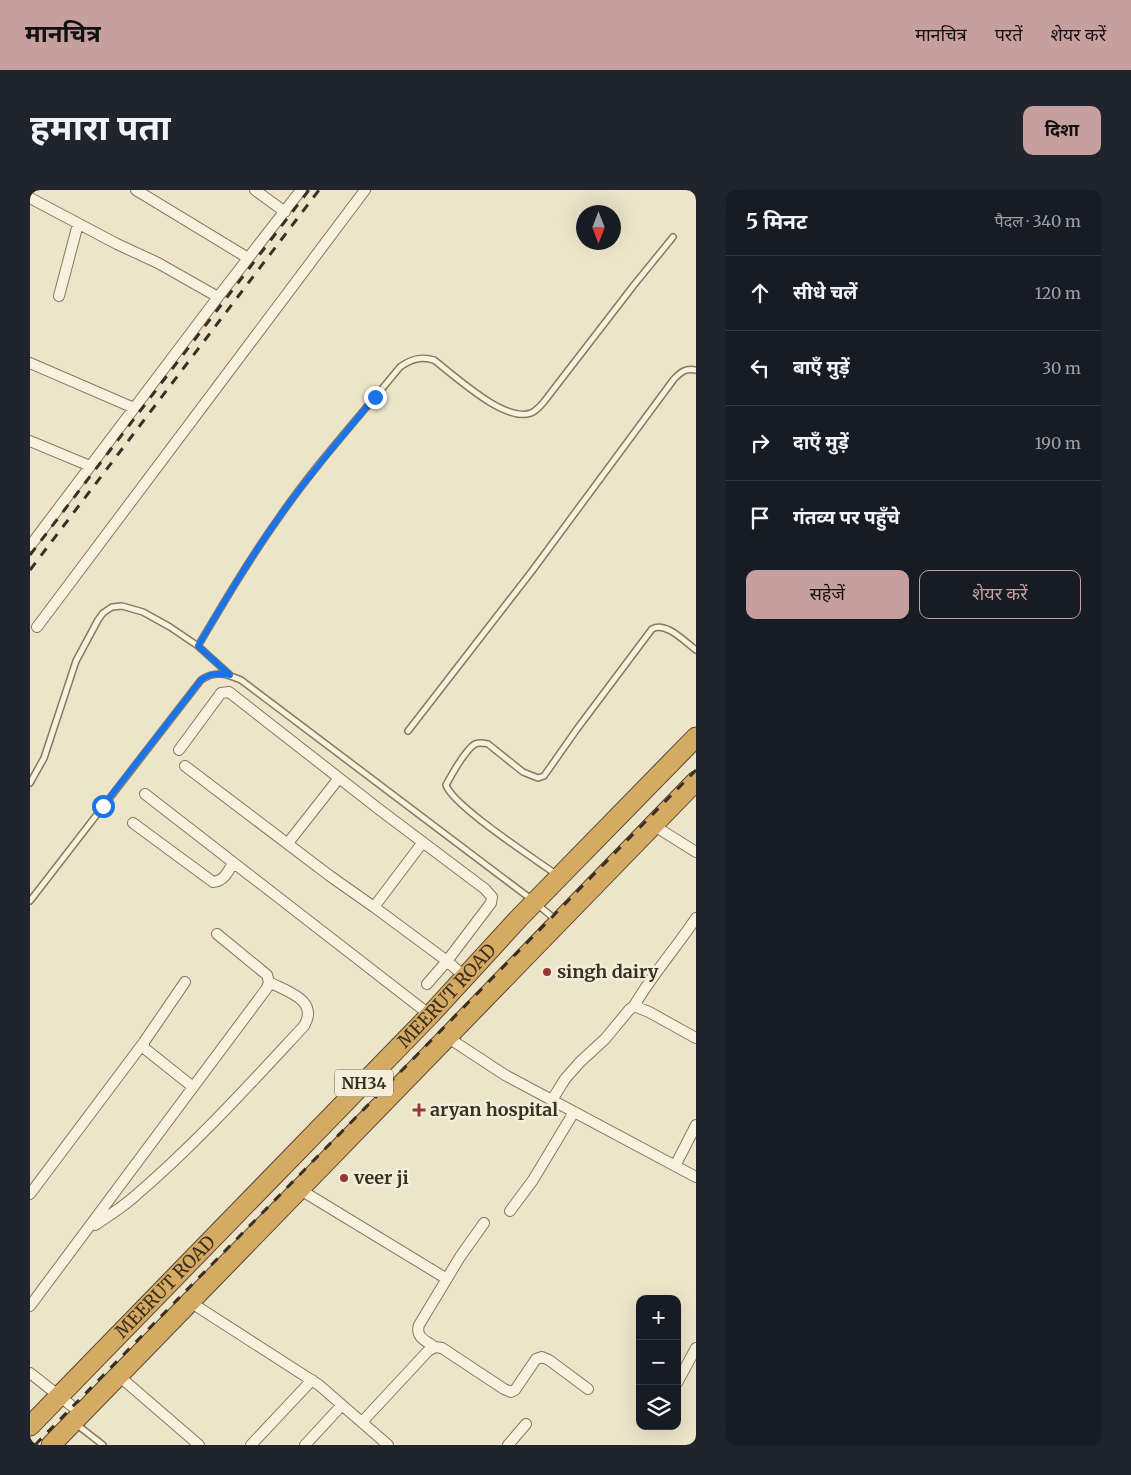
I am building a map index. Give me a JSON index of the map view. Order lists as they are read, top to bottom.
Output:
{
  "streets": {
    "highway": ["MEERUT ROAD", "NH34"]
  },
  "places": {
    "other": ["singh dairy", "veer ji"],
    "health": ["aryan hospital"]
  },
  "north": "bottom",
  "page": {
    "header": "मानचित्र",
    "nav": ["मानचित्र", "परतें", "शेयर करें"],
    "title": "हमारा पता",
    "buttons": [
      "दिशा",
      ["सहेजें", "शेयर करें"]
    ],
    "heading": ["5 मिनट", "पैदल · 340 m"],
    "list": [
      ["सीधे चलें", "120 m"],
      ["बाएँ मुड़ें", "30 m"],
      ["दाएँ मुड़ें", "190 m"],
      "गंतव्य पर पहुँचे"
    ],
    "map_buttons": ["+", "−"]
  }
}
